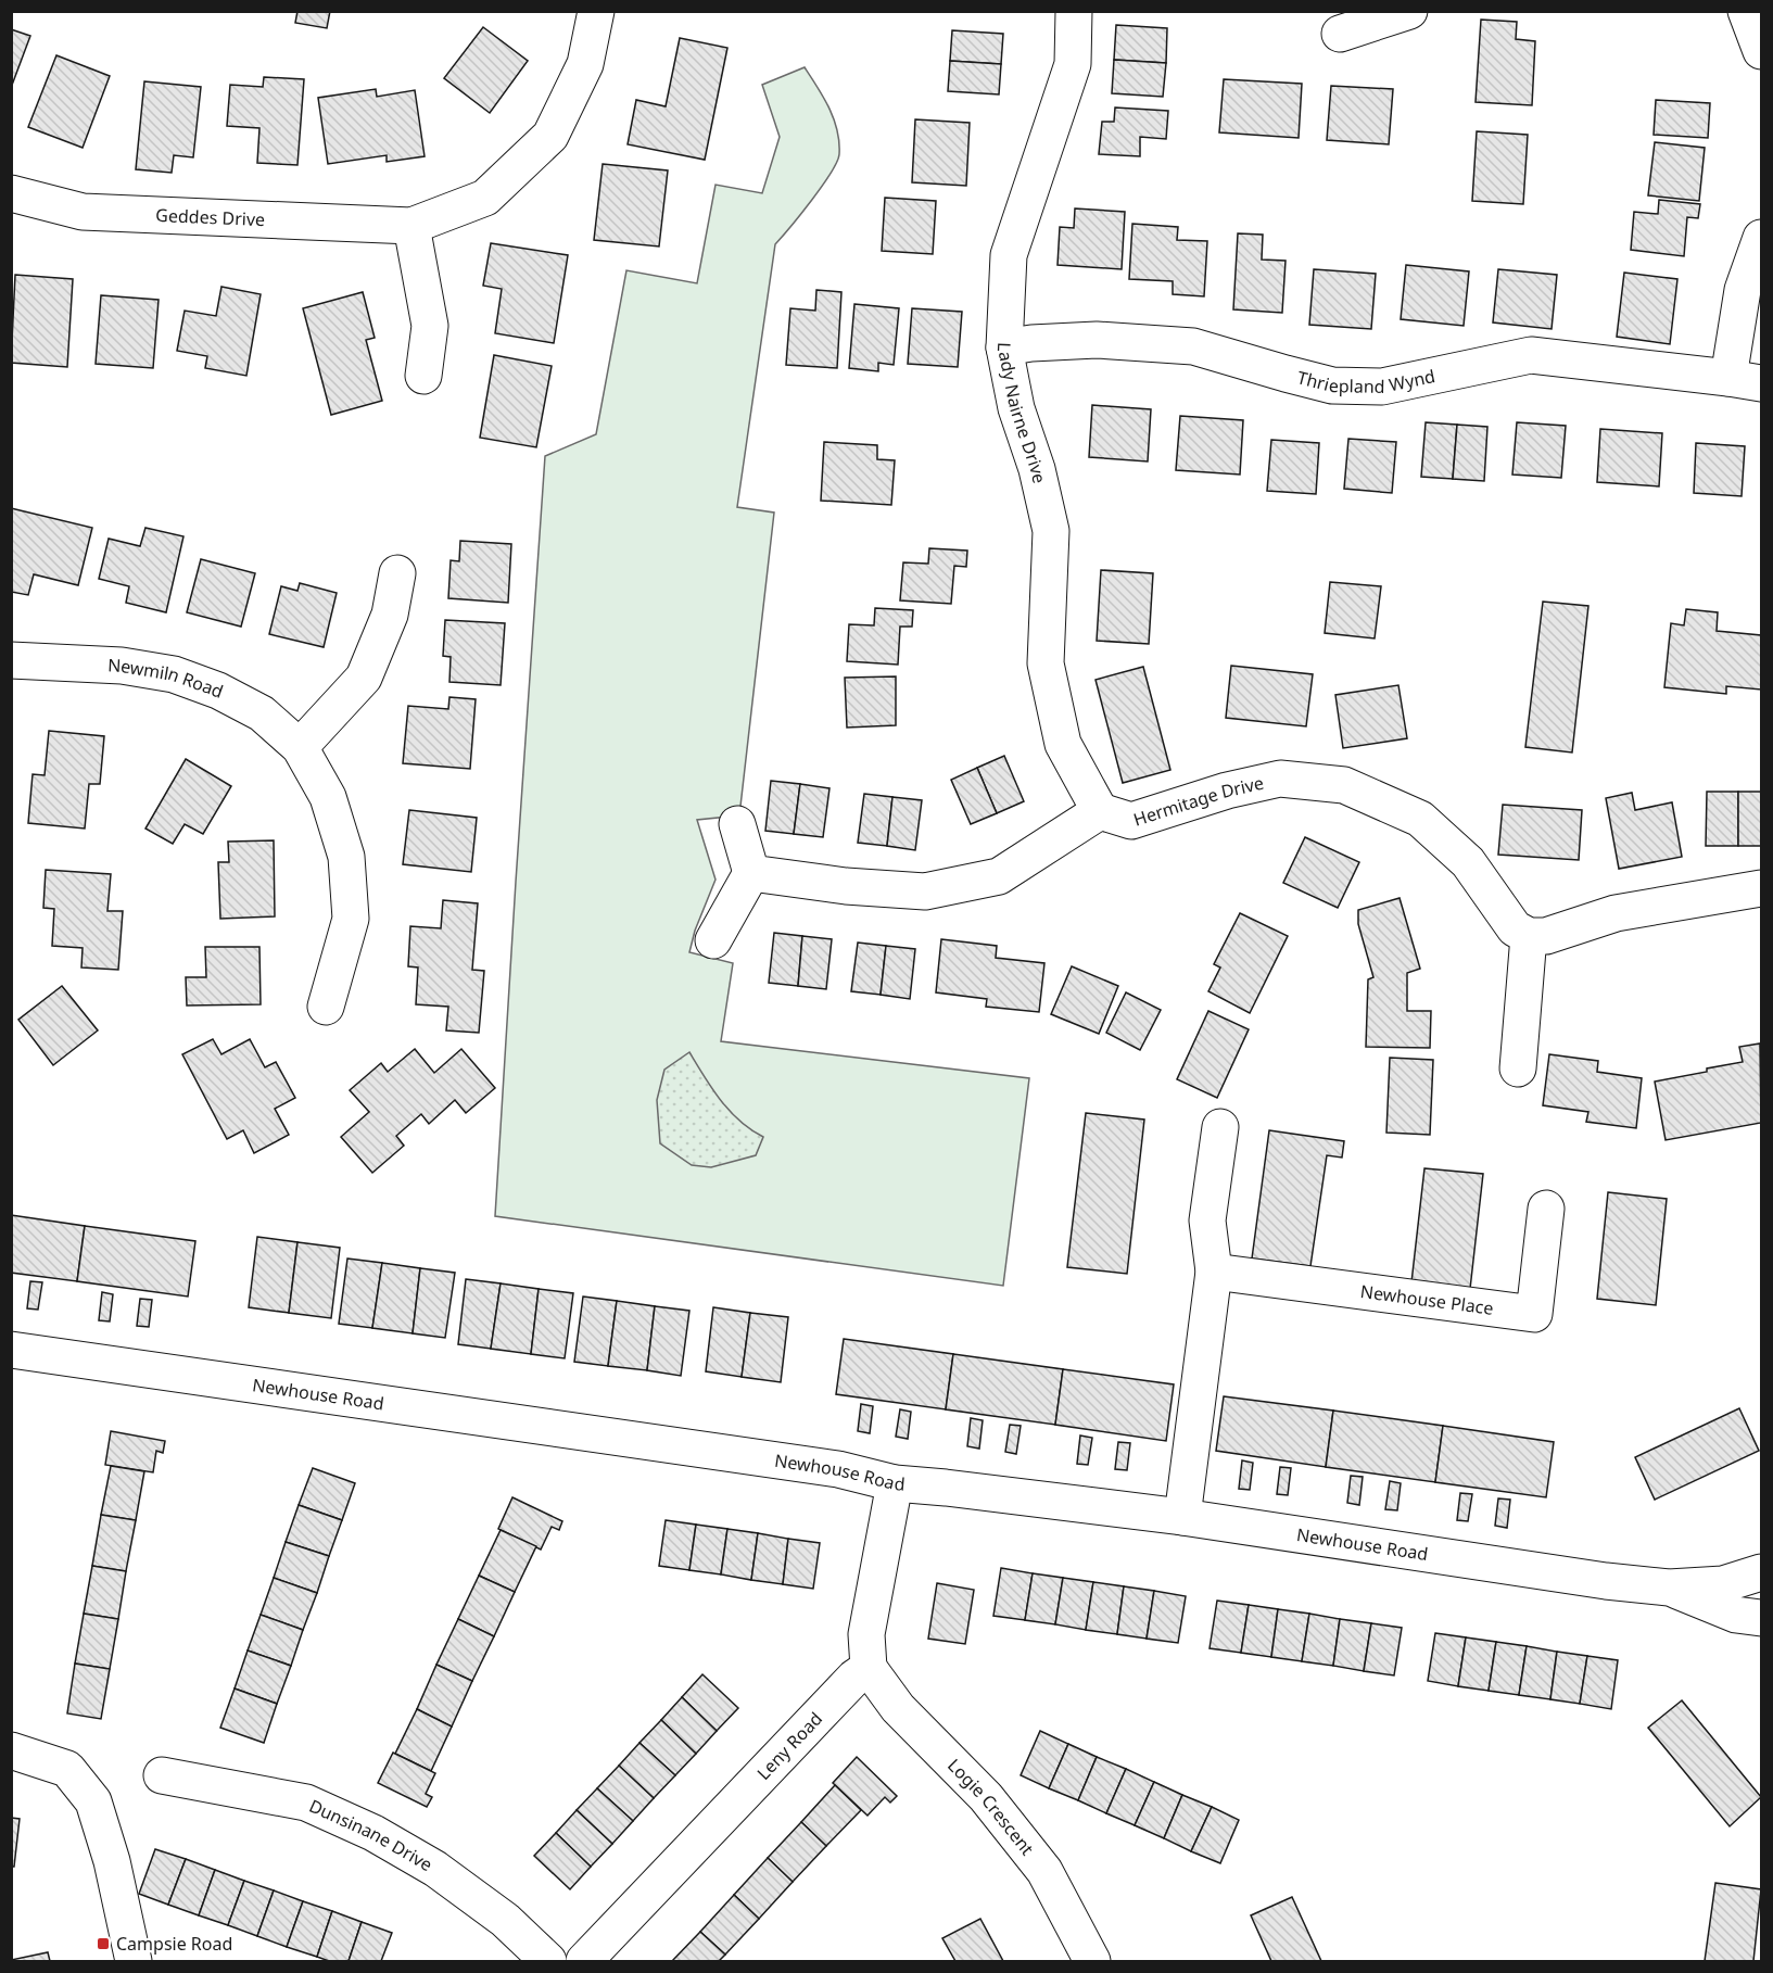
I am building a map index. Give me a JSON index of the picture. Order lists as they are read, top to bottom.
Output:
{
  "streets": {
    "street": [
      "Geddes Drive",
      "Thriepland Wynd",
      "Lady Nairne Drive",
      "Newmiln Road",
      "Hermitage Drive",
      "Newhouse Place",
      "Newhouse Road",
      "Leny Road",
      "Logie Crescent",
      "Dunsinane Drive"
    ]
  },
  "crossings": [
    ["Thriepland Wynd", "Lady Nairne Drive"],
    ["Lady Nairne Drive", "Hermitage Drive"],
    ["Leny Road", "Logie Crescent"]
  ],
  "places": {
    "transit": ["Campsie Road"]
  }
}
